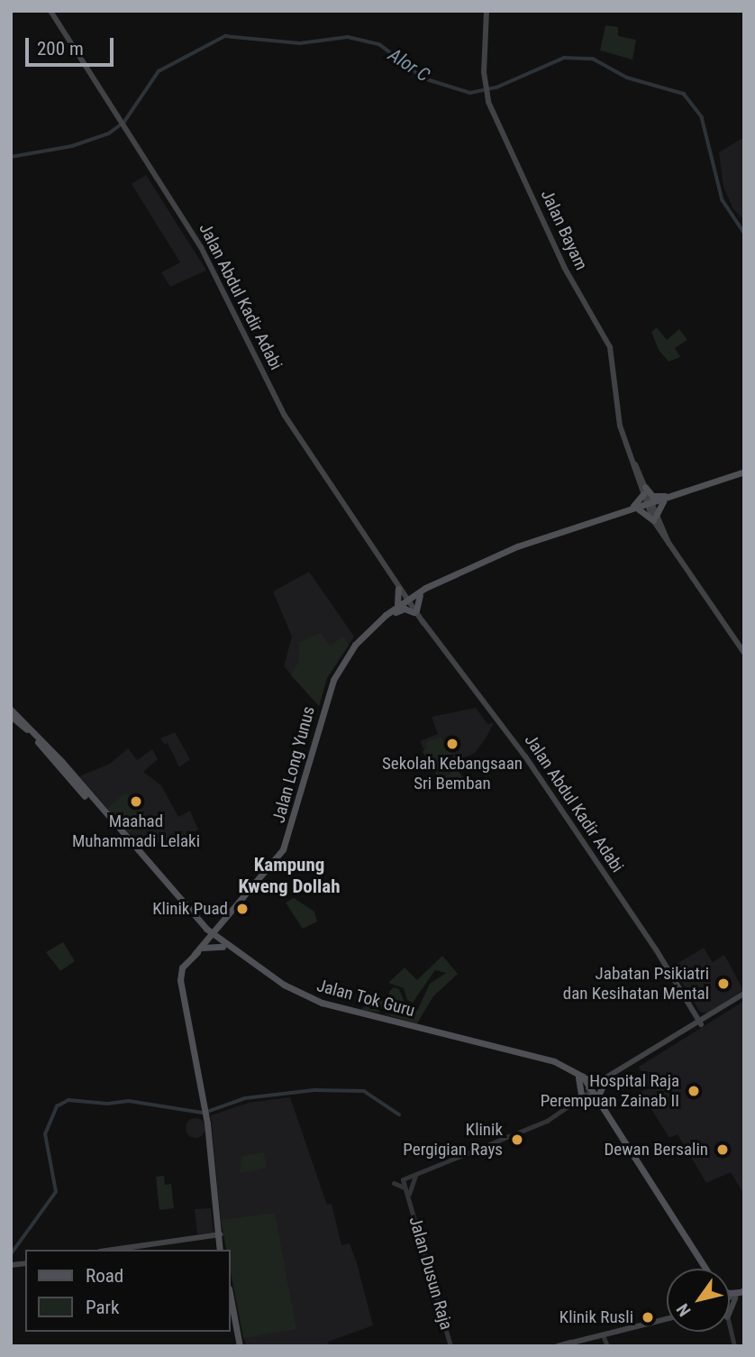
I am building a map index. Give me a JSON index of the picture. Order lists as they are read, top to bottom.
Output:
{
  "streets": {
    "main road": [
      "Jalan Bayam",
      "Jalan Abdul Kadir Adabi",
      "Jalan Long Yunus",
      "Jalan Tok Guru"
    ],
    "street": ["Jalan Dusun Raja"]
  },
  "crossings": [
    ["Jalan Bayam", "Jalan Long Yunus"],
    ["Jalan Abdul Kadir Adabi", "Jalan Long Yunus"],
    ["Jalan Long Yunus", "Jalan Tok Guru"]
  ],
  "districts": ["Kampung Kweng Dollah"],
  "water": ["Alor C"],
  "places": [
    "Sekolah Kebangsaan Sri Bemban",
    "Maahad Muhammadi Lelaki",
    "Klinik Puad",
    "Jabatan Psikiatri dan Kesihatan Mental",
    "Hospital Raja Perempuan Zainab II",
    "Klinik Pergigian Rays",
    "Dewan Bersalin",
    "Klinik Rusli"
  ],
  "legend": ["Road", "Park"],
  "scale_bar": "200 m",
  "north": "bottom left"
}
